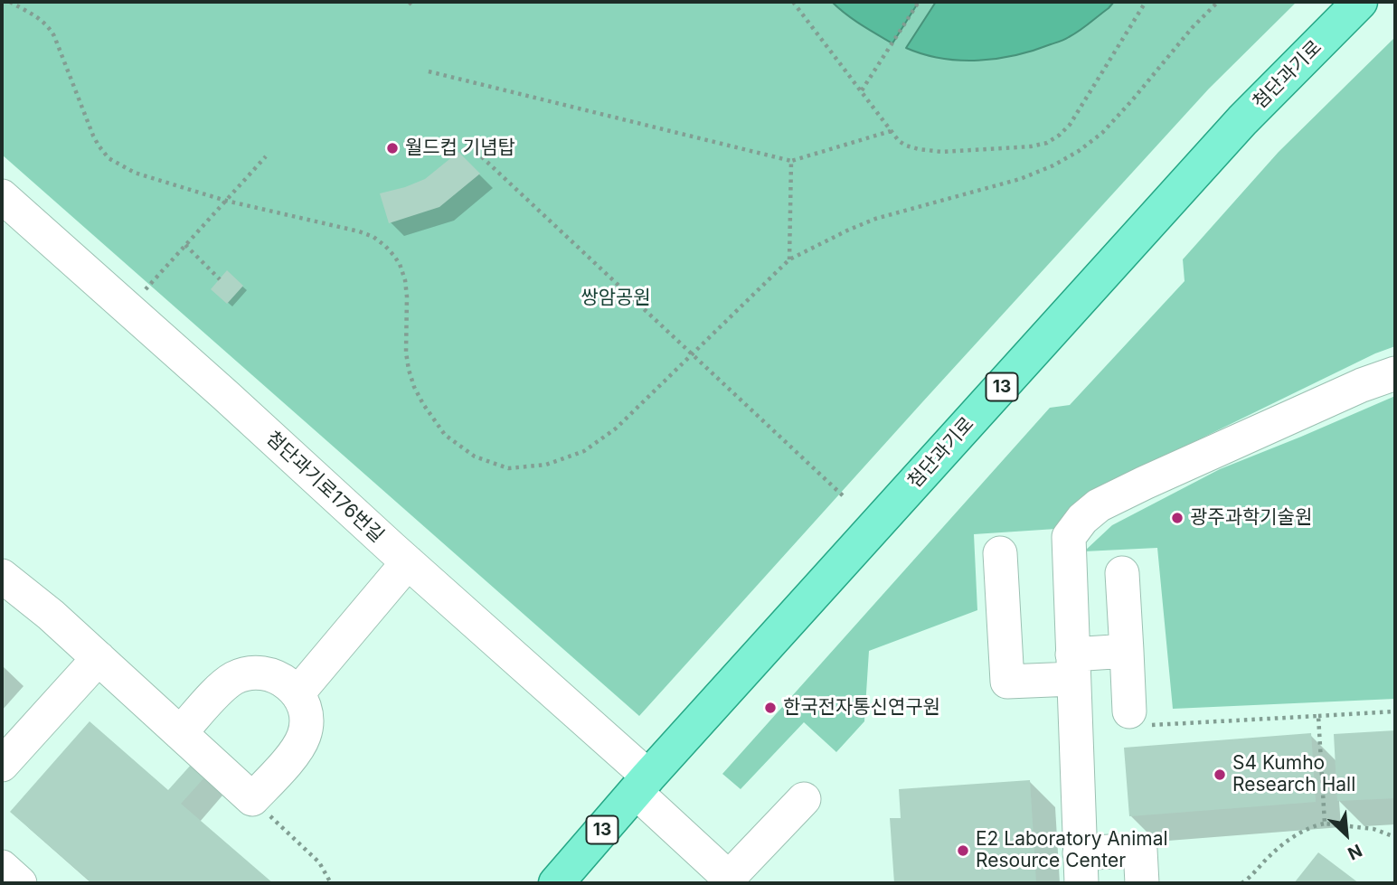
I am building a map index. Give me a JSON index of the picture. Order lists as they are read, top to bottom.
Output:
{
  "streets": {
    "main road": ["첨단과기로", "13"],
    "street": ["첨단과기로176번길"]
  },
  "crossings": [
    ["첨단과기로", "첨단과기로176번길"]
  ],
  "parks": ["쌍암공원"],
  "places": [
    "월드컵 기념탑",
    "광주과학기술원",
    "한국전자통신연구원",
    "S4 Kumho Research Hall",
    "E2 Laboratory Animal Resource Center"
  ],
  "north": "bottom right"
}
